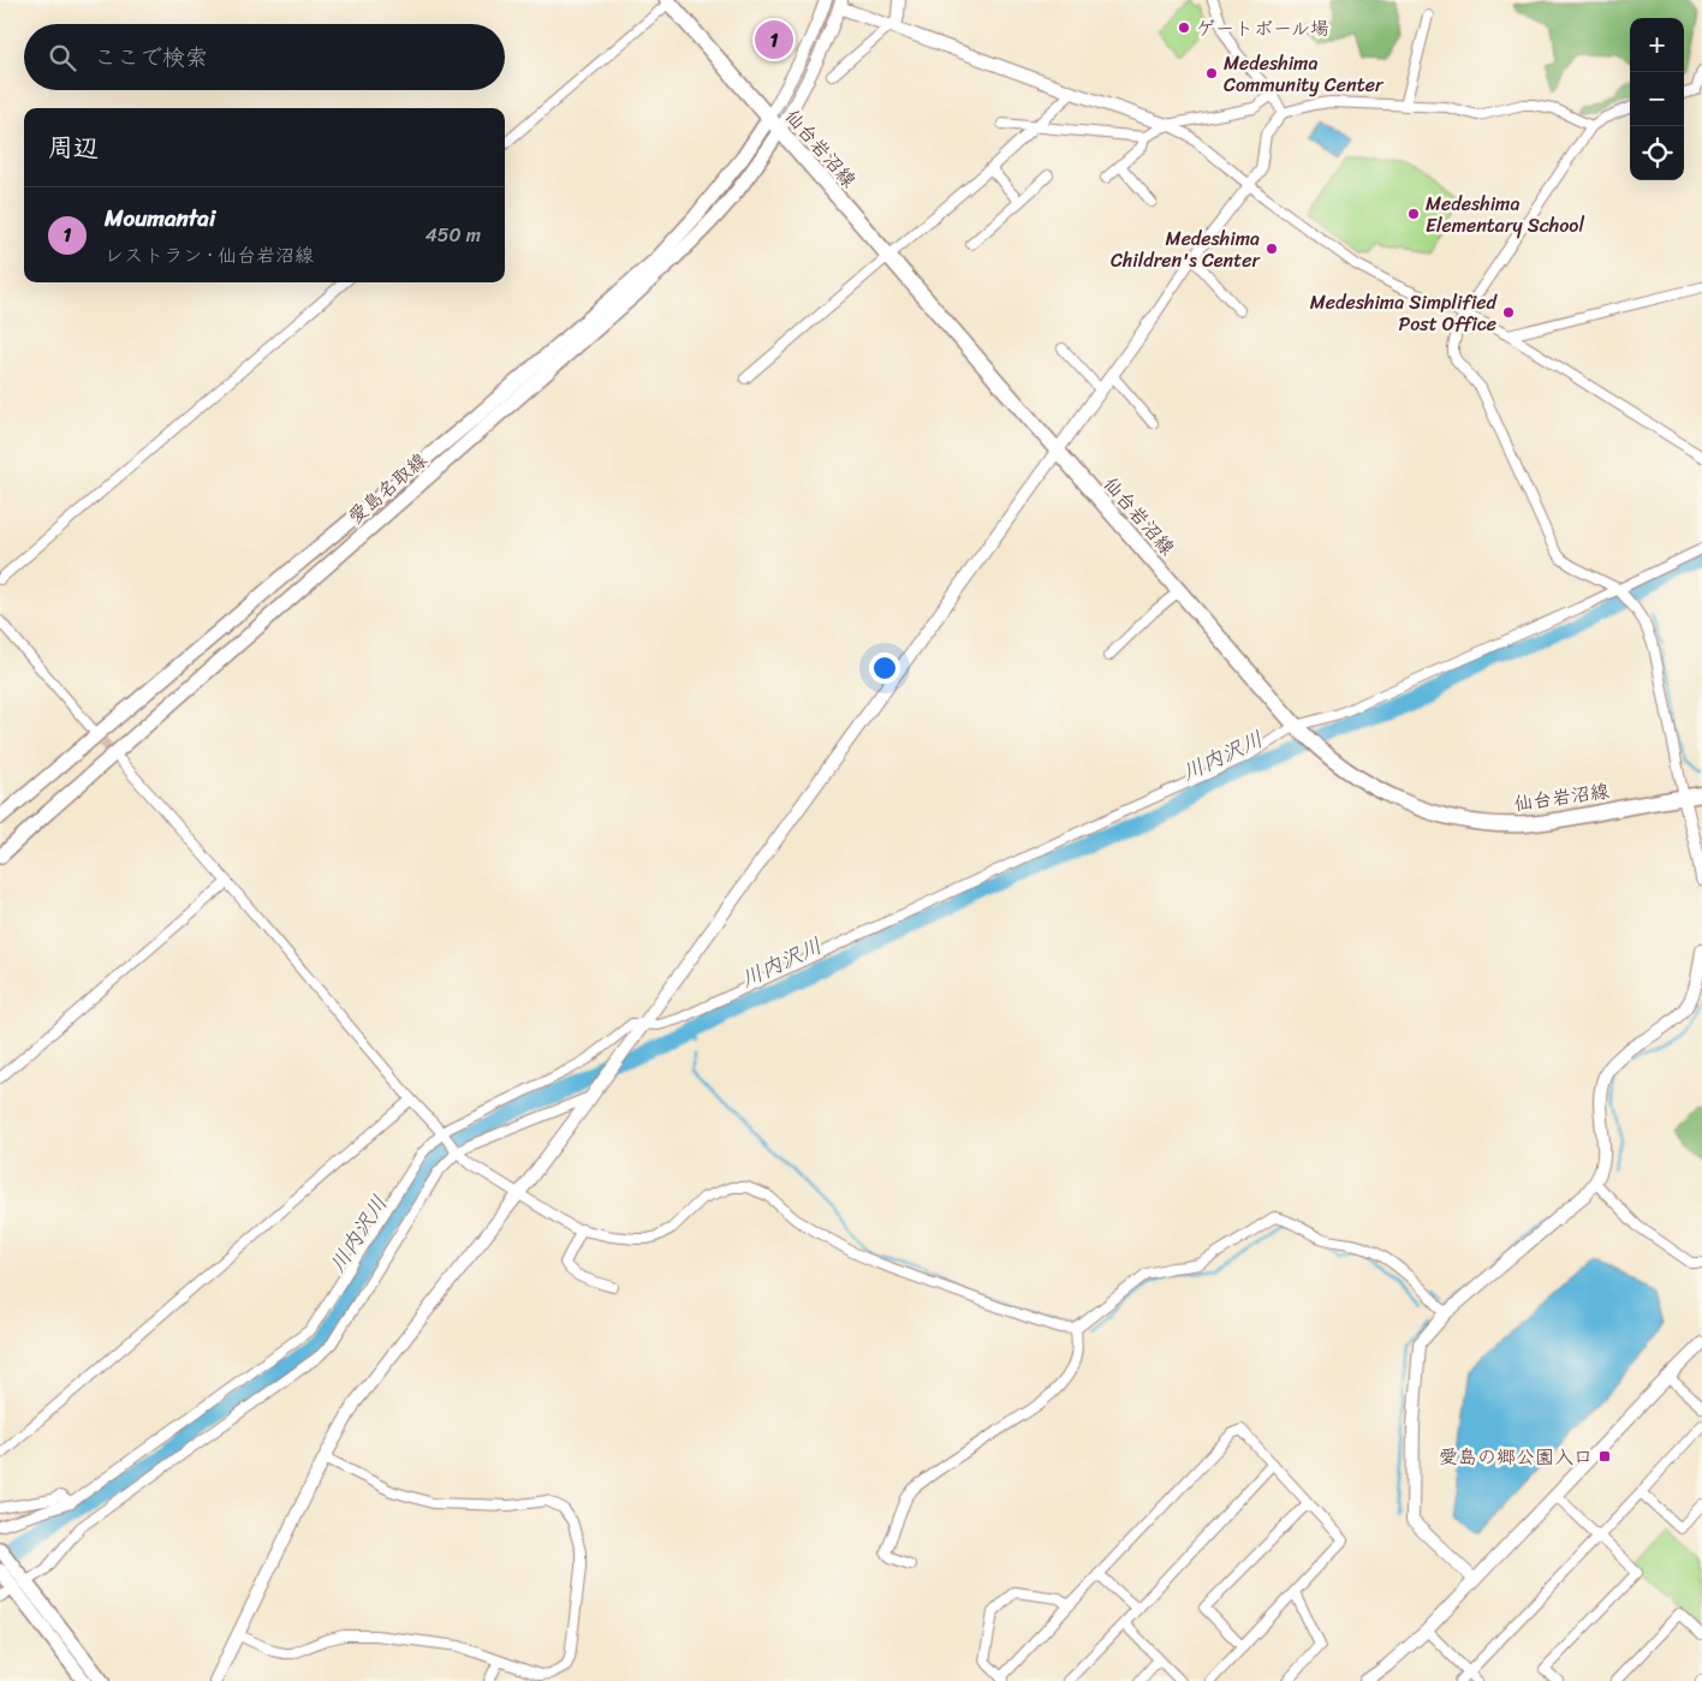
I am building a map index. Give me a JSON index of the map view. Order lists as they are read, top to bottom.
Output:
{
  "streets": {
    "main road": ["仙台岩沼線", "愛島名取線"]
  },
  "crossings": [
    ["仙台岩沼線", "愛島名取線"]
  ],
  "water": ["川内沢川"],
  "places": {
    "other": [
      "ゲートボール場",
      "Medeshima Community Center",
      "Medeshima Elementary School",
      "Medeshima Children's Center",
      "Medeshima Simplified Post Office"
    ],
    "transit": ["愛島の郷公園入口"]
  },
  "page": {
    "map_buttons": ["+", "−"],
    "pins": "1",
    "search": "ここで検索",
    "heading": "周辺",
    "list": [
      {
        "mark": "1",
        "name": "Moumantai",
        "note": "レストラン · 仙台岩沼線",
        "value": "450 m"
      }
    ]
  }
}
